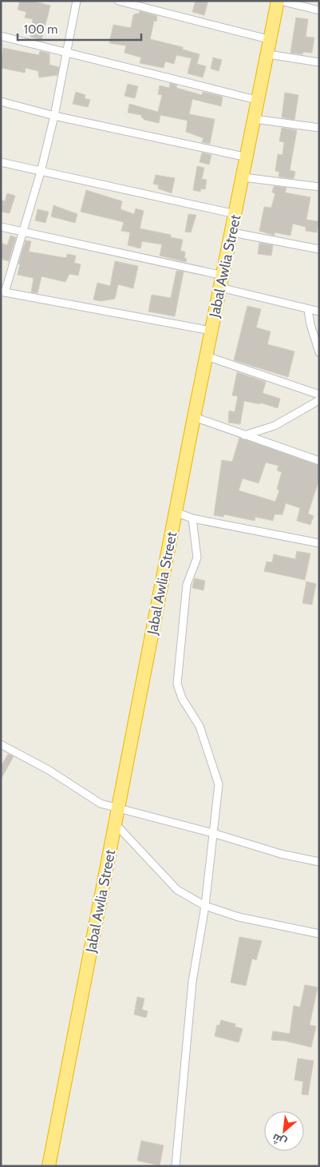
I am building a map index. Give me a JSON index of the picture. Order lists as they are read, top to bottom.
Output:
{
  "streets": {
    "highway": ["Jabal Awlia Street"]
  },
  "scale_bar": "100 m",
  "north": "bottom left"
}
